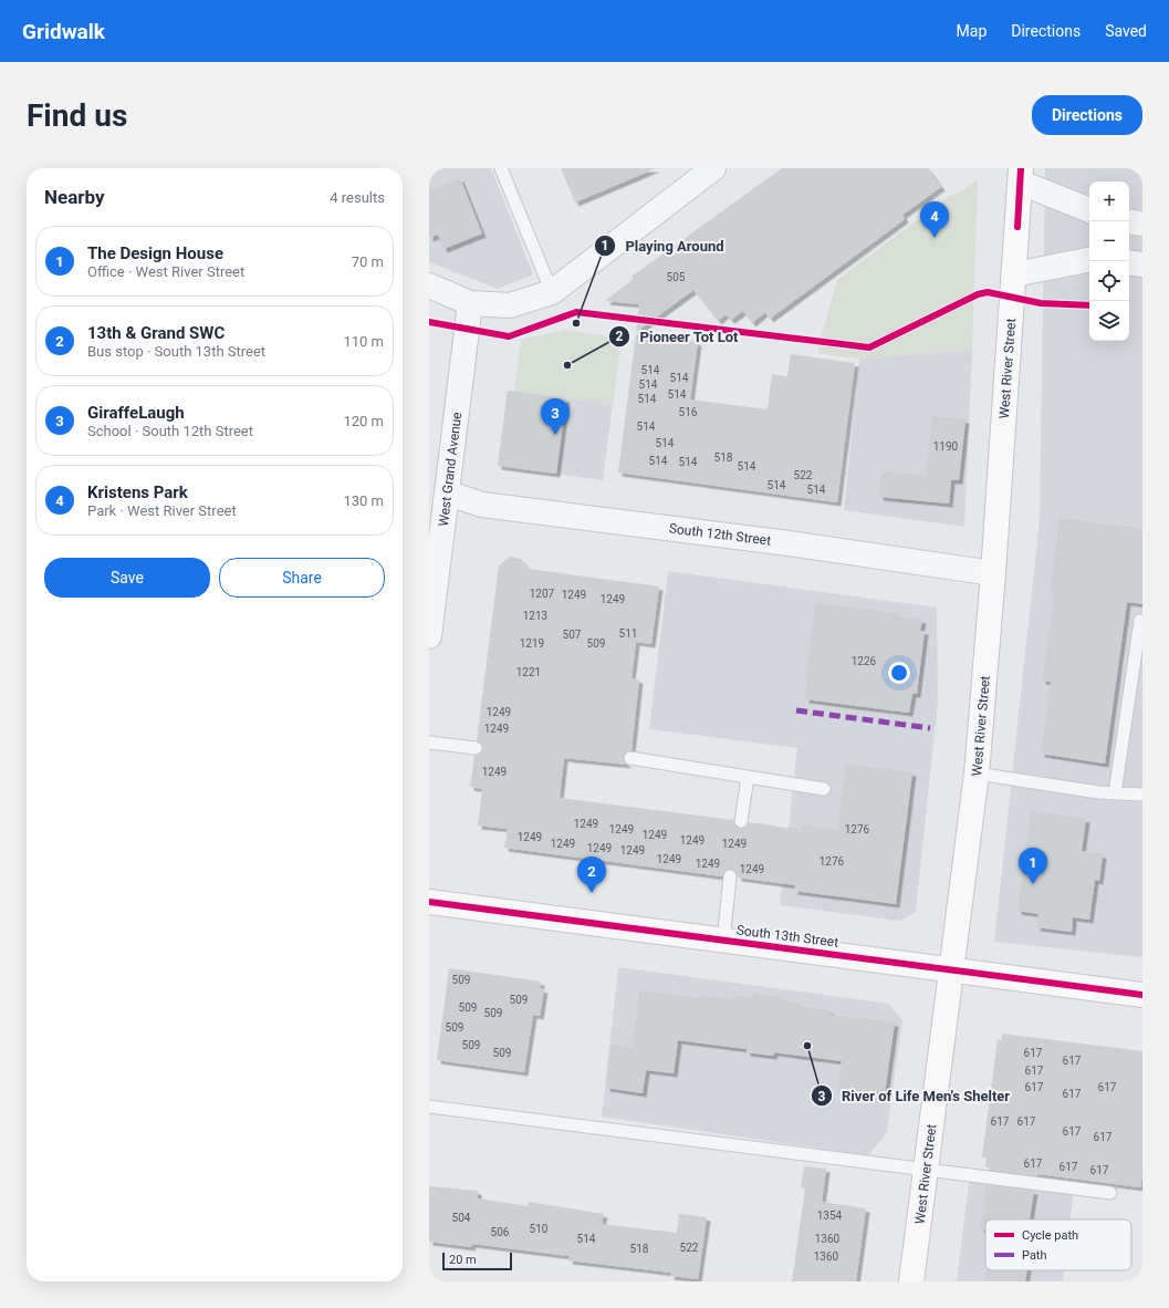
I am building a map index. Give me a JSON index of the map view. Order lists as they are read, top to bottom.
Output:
{
  "streets": {
    "main road": ["West River Street", "South 13th Street"],
    "street": ["West Grand Avenue", "South 12th Street"]
  },
  "crossings": [
    ["West River Street", "South 12th Street"],
    ["West River Street", "South 13th Street"],
    ["West Grand Avenue", "South 12th Street"]
  ],
  "places": ["Playing Around", "Pioneer Tot Lot", "River of Life Men's Shelter"],
  "house_numbers": [
    "505",
    "514",
    "514",
    "514",
    "514",
    "514",
    "516",
    "514",
    "514",
    "1190",
    "518",
    "514",
    "514",
    "514",
    "522",
    "514",
    "514",
    "1207",
    "1249",
    "1249",
    "1213",
    "511",
    "507",
    "1219",
    "509",
    "1226",
    "1221",
    "1249",
    "1249",
    "1249",
    "1249",
    "1249",
    "1276",
    "1249",
    "1249",
    "1249",
    "1249",
    "1249",
    "1249",
    "1249",
    "1249",
    "1276",
    "1249",
    "1249",
    "509",
    "509",
    "509",
    "509",
    "509",
    "509",
    "509",
    "617",
    "617",
    "617",
    "617",
    "617",
    "617",
    "617",
    "617",
    "617",
    "617",
    "617",
    "617",
    "617",
    "1354",
    "504",
    "510",
    "506",
    "514",
    "1360",
    "522",
    "518",
    "1360"
  ],
  "legend": ["Cycle path", "Path"],
  "scale_bar": "20 m",
  "page": {
    "header": "Gridwalk",
    "nav": ["Map", "Directions", "Saved"],
    "buttons": [
      "Directions",
      ["Save", "Share"]
    ],
    "title": "Find us",
    "heading": ["Nearby", "4 results"],
    "map_buttons": ["+", "−"],
    "pins": [
      "4",
      "3",
      "1",
      "2"
    ],
    "list": [
      {
        "mark": "1",
        "name": "The Design House",
        "note": "Office · West River Street",
        "value": "70 m"
      },
      {
        "mark": "2",
        "name": "13th & Grand SWC",
        "note": "Bus stop · South 13th Street",
        "value": "110 m"
      },
      {
        "mark": "3",
        "name": "GiraffeLaugh",
        "note": "School · South 12th Street",
        "value": "120 m"
      },
      {
        "mark": "4",
        "name": "Kristens Park",
        "note": "Park · West River Street",
        "value": "130 m"
      }
    ],
    "scale": "20 m"
  }
}
